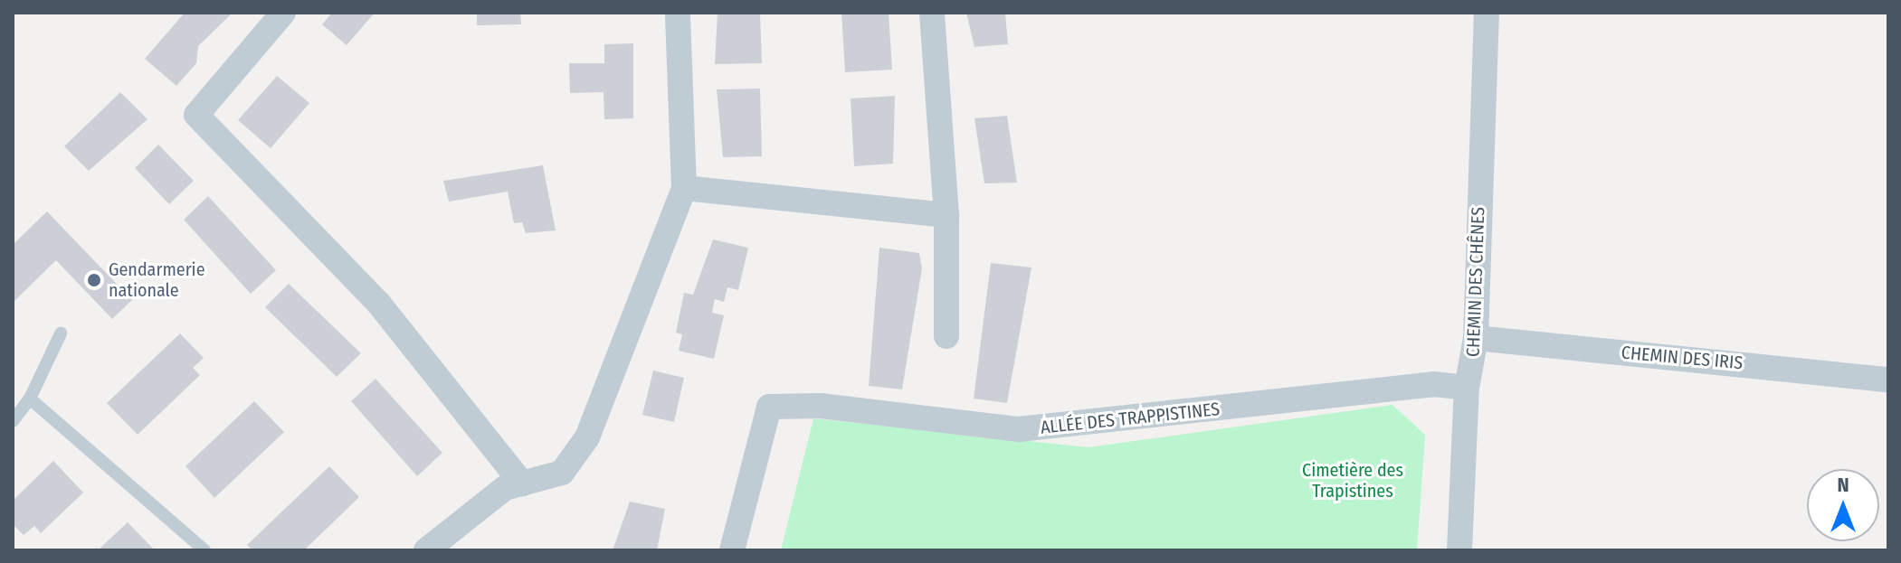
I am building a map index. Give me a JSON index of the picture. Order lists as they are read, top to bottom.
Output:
{
  "streets": {
    "street": ["CHEMIN DES CHÊNES", "CHEMIN DES IRIS", "ALLÉE DES TRAPPISTINES"]
  },
  "crossings": [
    ["CHEMIN DES CHÊNES", "CHEMIN DES IRIS"],
    ["CHEMIN DES CHÊNES", "ALLÉE DES TRAPPISTINES"]
  ],
  "parks": ["Cimetière des Trapistines"],
  "places": ["Gendarmerie nationale"],
  "north": "top"
}
